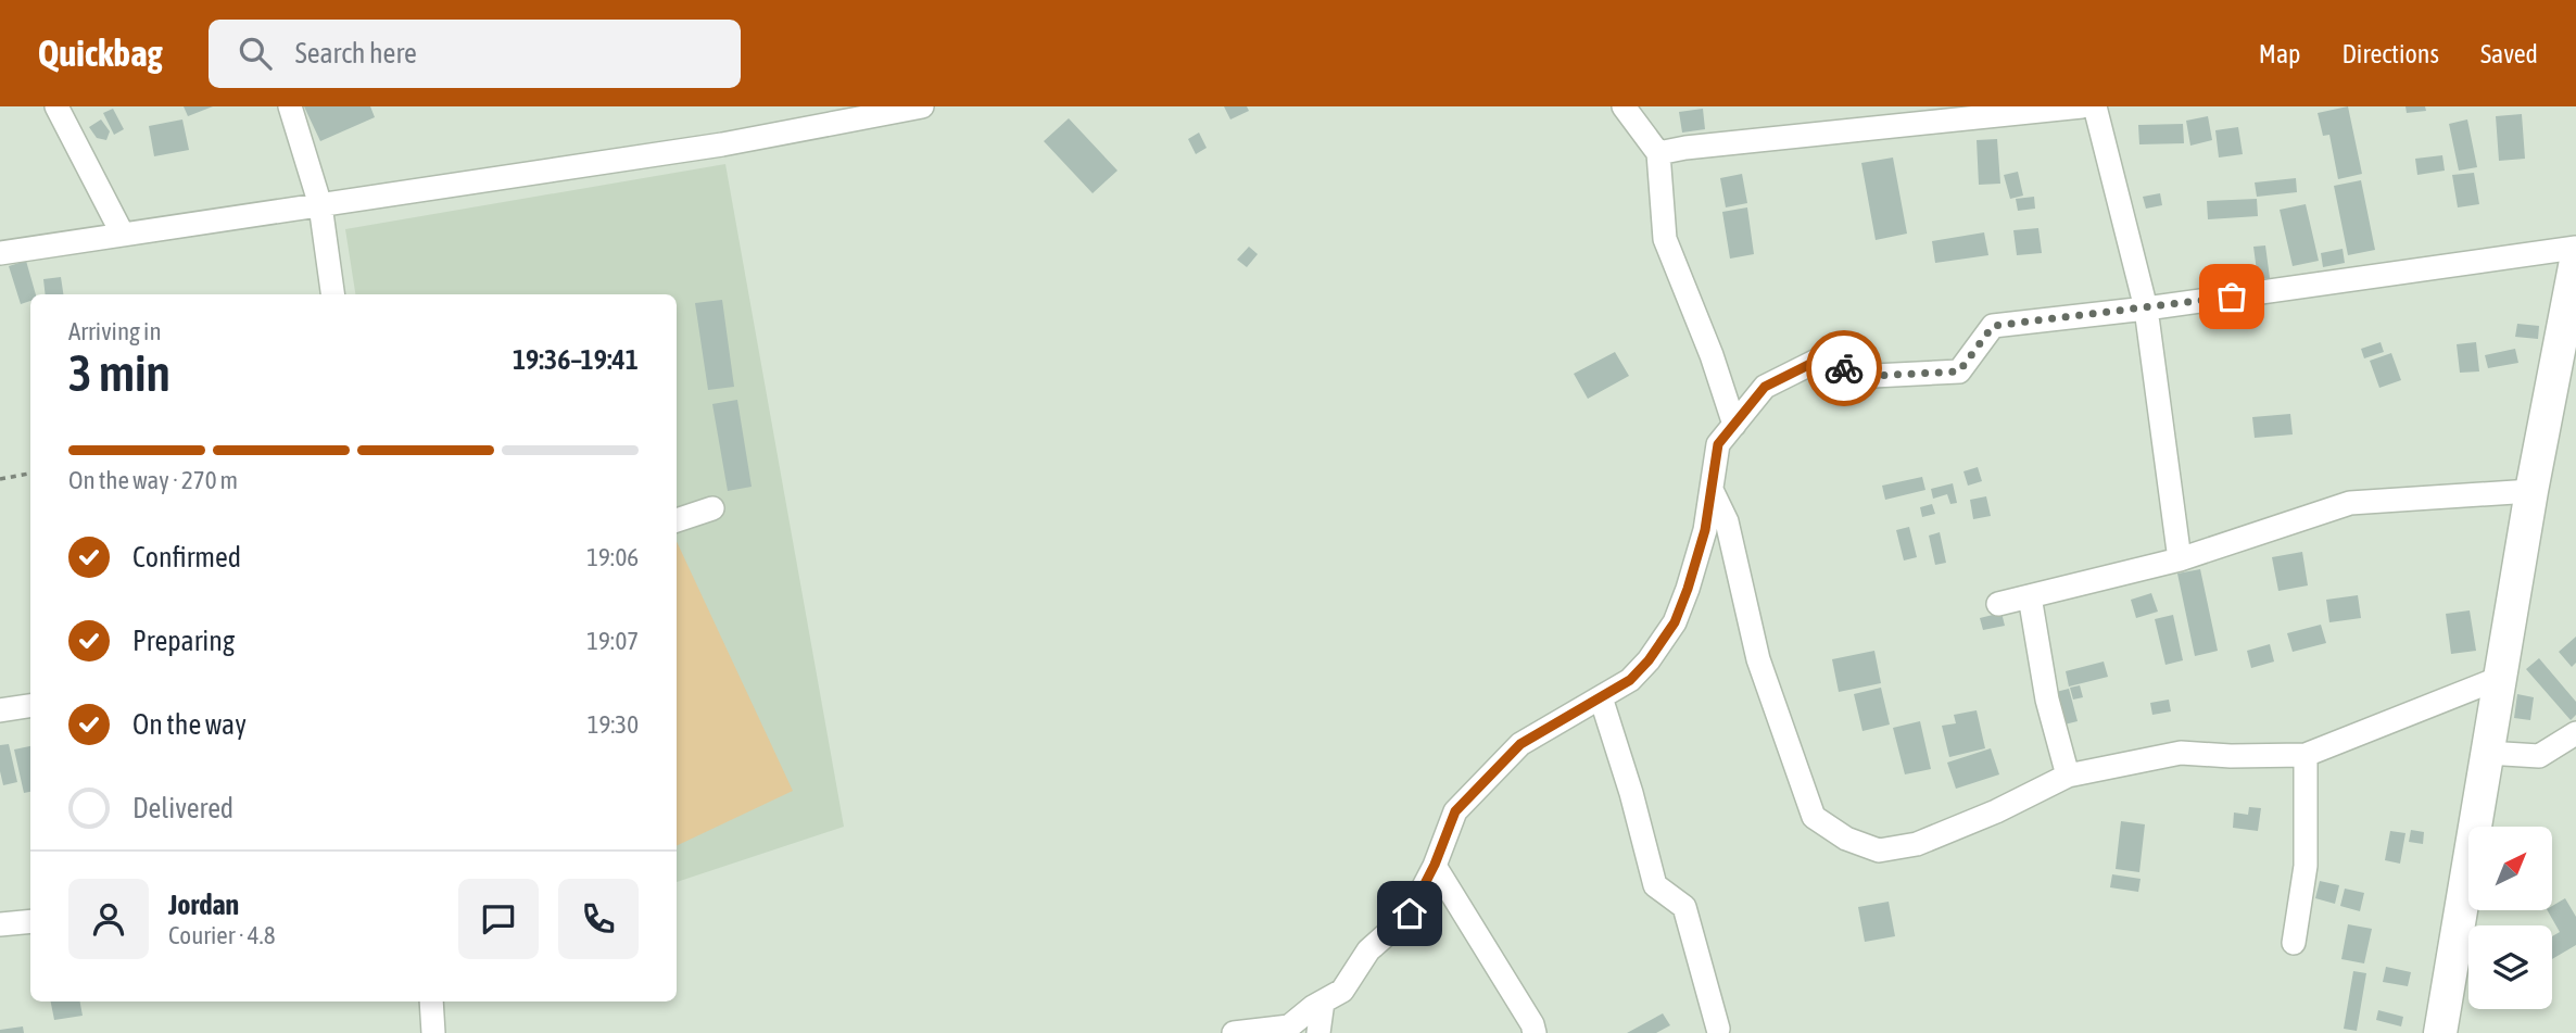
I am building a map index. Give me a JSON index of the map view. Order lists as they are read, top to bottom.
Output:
{
  "north": "top right",
  "page": {
    "header": "Quickbag",
    "search": "Search here",
    "nav": ["Map", "Directions", "Saved"],
    "heading": ["3 min", "Arriving in", "19:36–19:41"],
    "panel": ["Jordan", "Courier · 4.8"],
    "bar": "On the way · 270 m",
    "list": [
      ["Confirmed", "19:06"],
      ["Preparing", "19:07"],
      ["On the way", "19:30"],
      "Delivered"
    ]
  }
}
